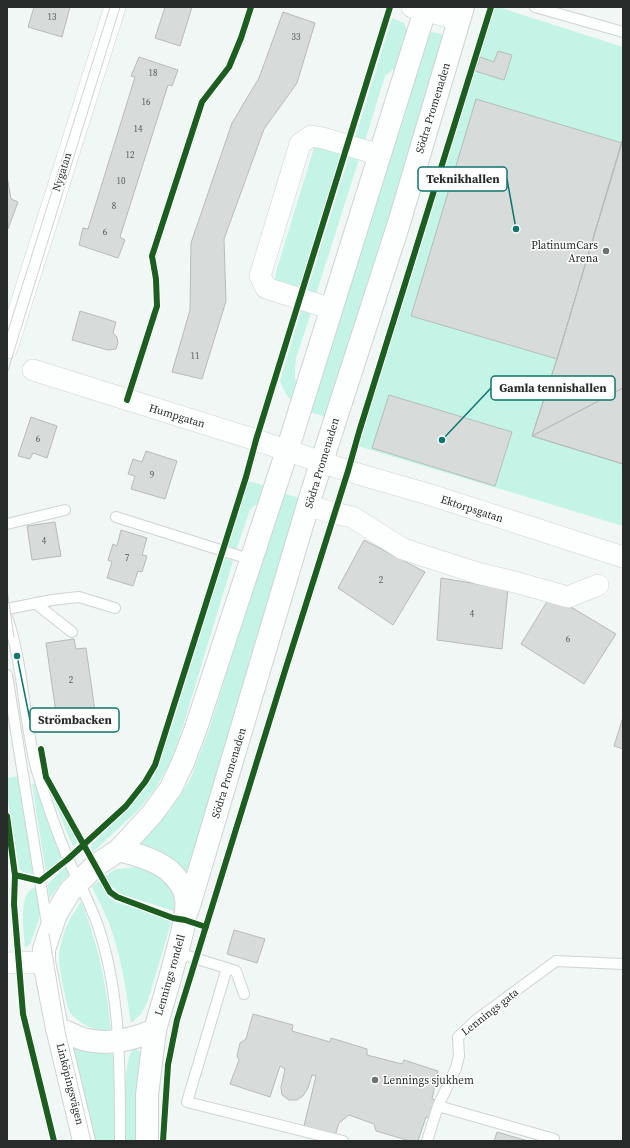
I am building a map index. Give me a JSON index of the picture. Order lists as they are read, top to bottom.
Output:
{
  "streets": {
    "main road": ["Södra Promenaden", "Lennings rondell", "Linköpingsvägen"],
    "street": ["Nygatan", "Humpgatan", "Ektorpsgatan"],
    "lane": ["Lennings gata"]
  },
  "crossings": [
    ["Södra Promenaden", "Humpgatan"],
    ["Södra Promenaden", "Ektorpsgatan"],
    ["Södra Promenaden", "Lennings rondell"],
    ["Humpgatan", "Ektorpsgatan"],
    ["Lennings rondell", "Linköpingsvägen"]
  ],
  "places": [
    "Teknikhallen",
    "PlatinumCars Arena",
    "Gamla tennishallen",
    "Strömbacken",
    "Lennings sjukhem"
  ],
  "house_numbers": [
    "13",
    "33",
    "18",
    "16",
    "14",
    "12",
    "10",
    "8",
    "6",
    "11",
    "6",
    "9",
    "4",
    "7",
    "2",
    "4",
    "6",
    "2"
  ]
}
